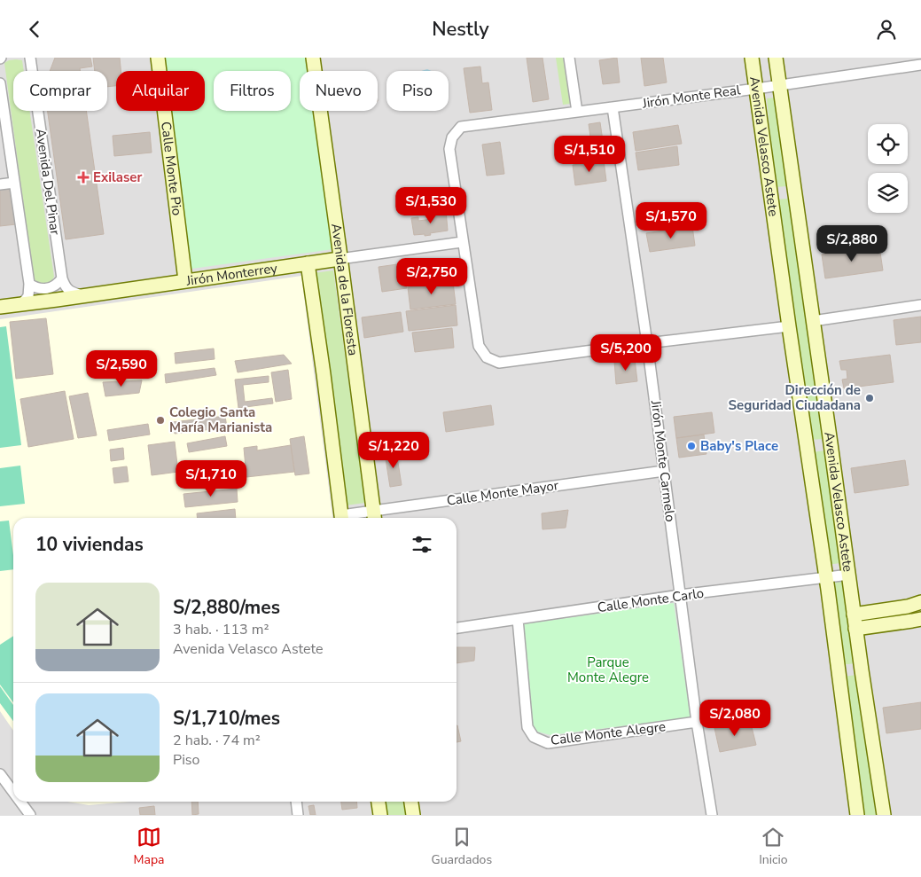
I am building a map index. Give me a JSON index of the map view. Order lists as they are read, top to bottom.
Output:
{
  "streets": {
    "main road": [
      "Avenida Velasco Astete",
      "Calle Monte Pio",
      "Jirón Monterrey",
      "Avenida de la Floresta"
    ],
    "street": [
      "Jirón Monte Real",
      "Avenida Del Pinar",
      "Jirón Monte Carmelo",
      "Calle Monte Mayor",
      "Calle Monte Carlo",
      "Calle Monte Alegre"
    ]
  },
  "crossings": [
    ["Jirón Monte Real", "Avenida Velasco Astete"],
    ["Jirón Monte Real", "Jirón Monterrey"],
    ["Jirón Monte Real", "Jirón Monte Carmelo"],
    ["Avenida Velasco Astete", "Calle Monte Carlo"],
    ["Calle Monte Pio", "Jirón Monterrey"],
    ["Jirón Monterrey", "Avenida de la Floresta"],
    ["Avenida de la Floresta", "Calle Monte Mayor"],
    ["Jirón Monte Carmelo", "Calle Monte Mayor"],
    ["Jirón Monte Carmelo", "Calle Monte Carlo"],
    ["Jirón Monte Carmelo", "Calle Monte Alegre"],
    ["Calle Monte Carlo", "Calle Monte Alegre"]
  ],
  "parks": ["Parque Monte Alegre"],
  "places": {
    "health": ["Exilaser"],
    "other": ["Dirección de Seguridad Ciudadana", "Colegio Santa María Marianista", "Baby's Place"]
  },
  "page": {
    "header": "Nestly",
    "chip": [
      "Comprar",
      "Alquilar",
      "Filtros",
      "Nuevo",
      "Piso"
    ],
    "price": [
      "S/1,510",
      "S/1,530",
      "S/1,570",
      "S/2,880",
      "S/2,750",
      "S/5,200",
      "S/2,590",
      "S/1,220",
      "S/1,710",
      "S/2,080"
    ],
    "heading": "10 viviendas",
    "list": [
      {
        "name": "S/2,880/mes",
        "note": "3 hab. · 113 m² · Avenida Velasco Astete"
      },
      {
        "name": "S/1,710/mes",
        "note": "2 hab. · 74 m² · Piso"
      }
    ],
    "tabs": ["Mapa", "Guardados", "Inicio"]
  }
}
